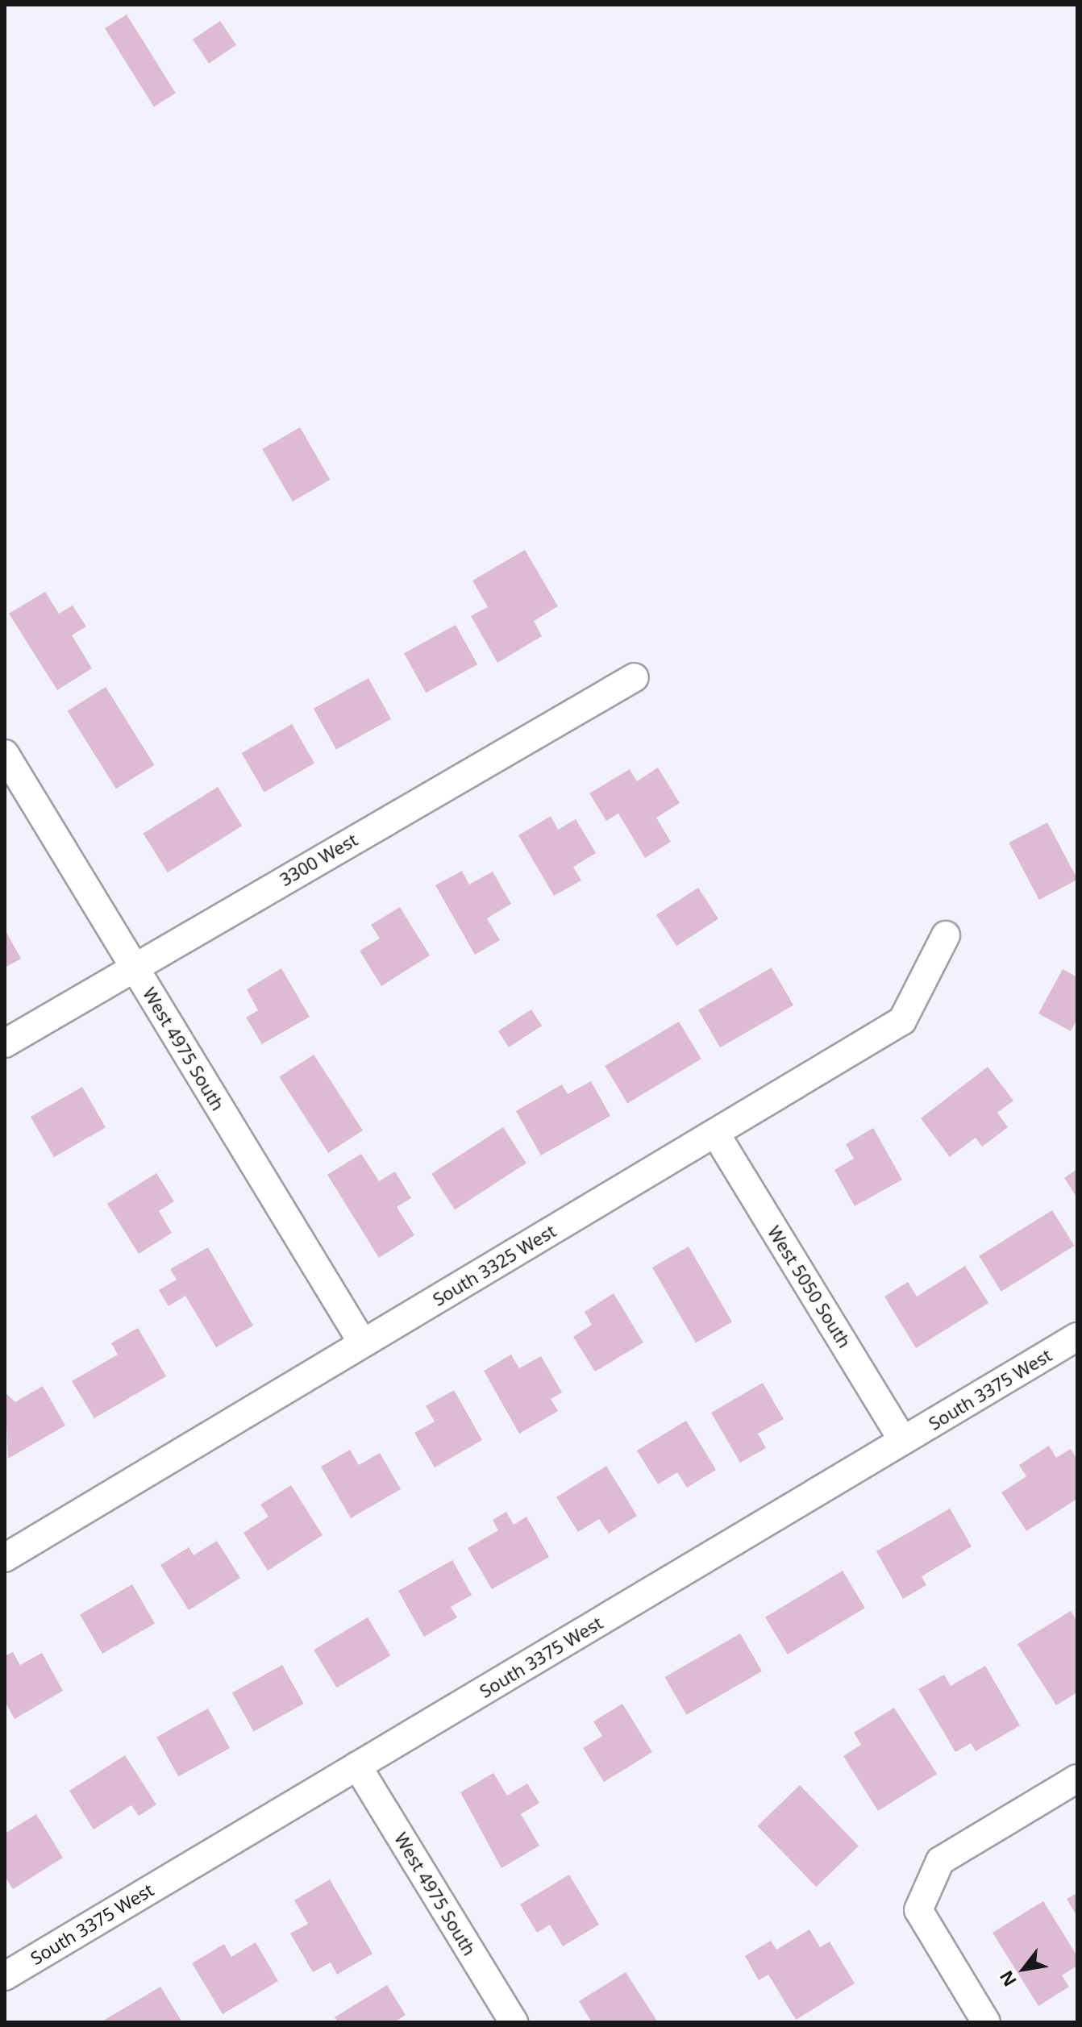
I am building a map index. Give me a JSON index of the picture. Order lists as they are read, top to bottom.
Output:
{
  "streets": {
    "street": [
      "3300 West",
      "West 4975 South",
      "South 3325 West",
      "West 5050 South",
      "South 3375 West"
    ]
  },
  "crossings": [
    ["3300 West", "West 4975 South"],
    ["West 4975 South", "South 3325 West"],
    ["West 4975 South", "South 3375 West"],
    ["South 3325 West", "West 5050 South"],
    ["West 5050 South", "South 3375 West"]
  ],
  "north": "bottom left"
}
